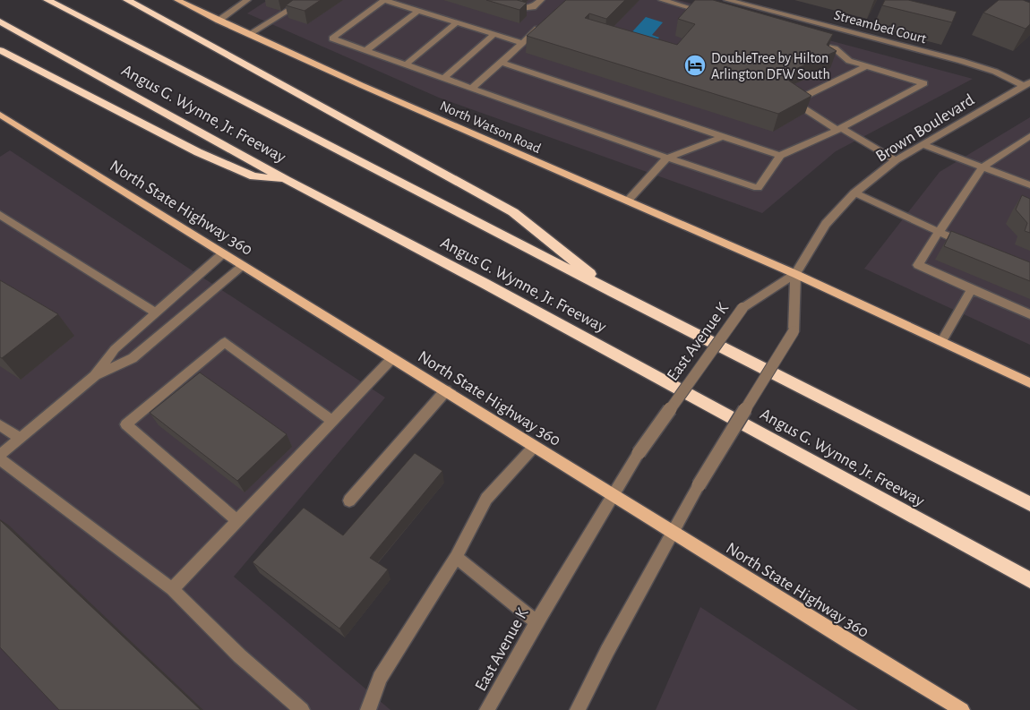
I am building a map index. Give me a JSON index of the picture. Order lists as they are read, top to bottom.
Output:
{
  "streets": {
    "highway": ["Angus G. Wynne, Jr. Freeway"],
    "main road": ["North Watson Road", "North State Highway 360"],
    "street": ["Streambed Court", "Brown Boulevard", "East Avenue K"]
  },
  "crossings": [
    ["Streambed Court", "Brown Boulevard"],
    ["North Watson Road", "Brown Boulevard"],
    ["North Watson Road", "East Avenue K"],
    ["Brown Boulevard", "East Avenue K"],
    ["North State Highway 360", "East Avenue K"]
  ],
  "places": {
    "hotel": ["DoubleTree by Hilton Arlington DFW South"]
  }
}
